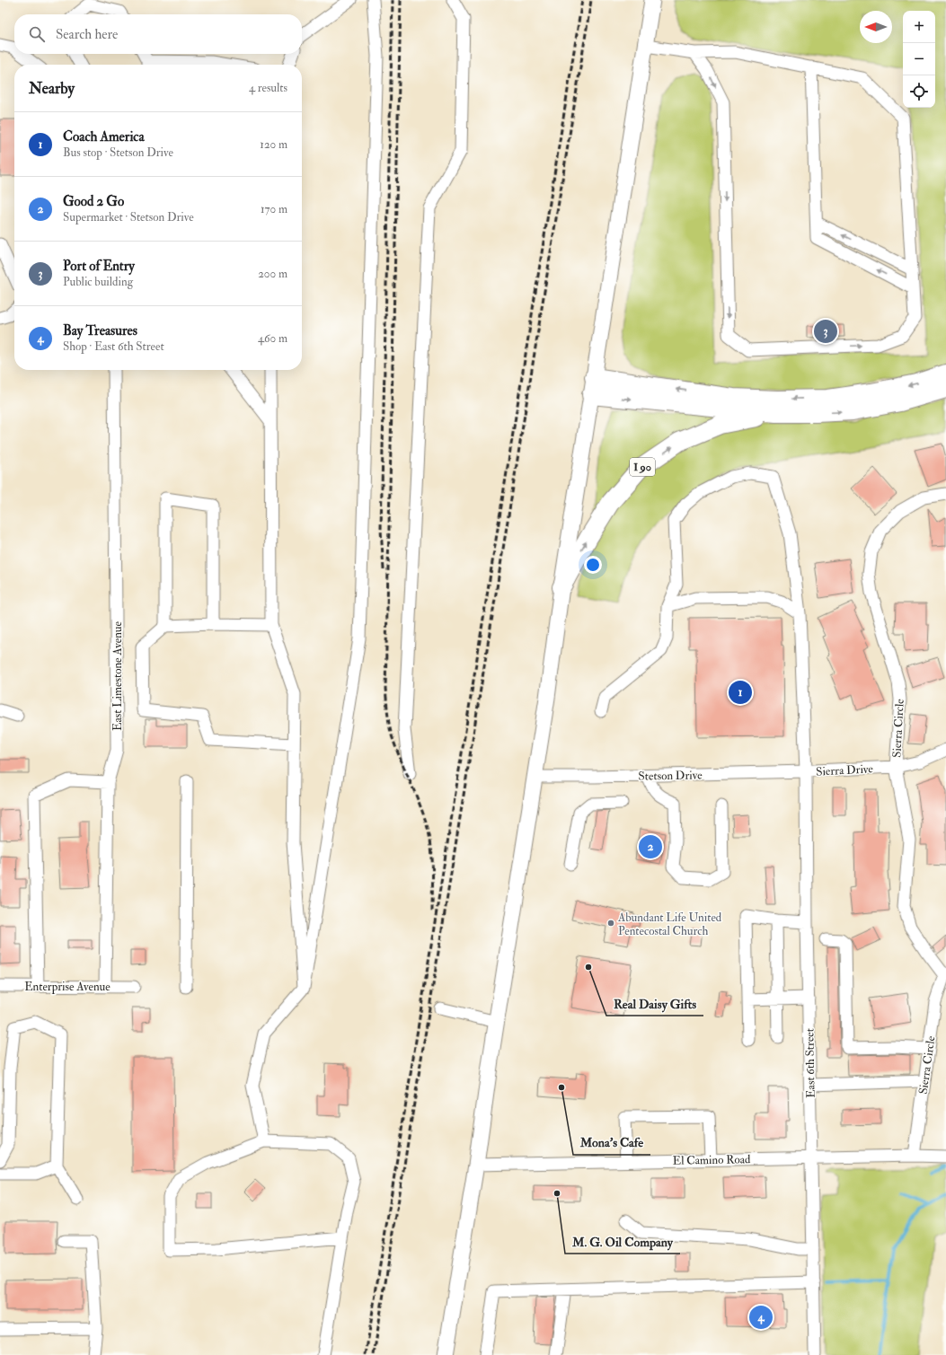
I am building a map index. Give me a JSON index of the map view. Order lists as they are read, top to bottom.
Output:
{
  "streets": {
    "highway": ["I 90"],
    "street": [
      "East Limestone Avenue",
      "Sierra Circle",
      "Sierra Drive",
      "Stetson Drive",
      "Enterprise Avenue",
      "East 6th Street",
      "El Camino Road"
    ]
  },
  "crossings": [
    ["East Limestone Avenue", "Enterprise Avenue"],
    ["Sierra Circle", "Sierra Drive"],
    ["Sierra Circle", "El Camino Road"],
    ["Sierra Drive", "Stetson Drive"],
    ["Sierra Drive", "East 6th Street"],
    ["Stetson Drive", "East 6th Street"],
    ["East 6th Street", "El Camino Road"]
  ],
  "places": [
    "Abundant Life United Pentecostal Church",
    "Real Daisy Gifts",
    "Mona's Cafe",
    "M. G. Oil Company"
  ],
  "north": "left",
  "page": {
    "map_buttons": ["+", "−"],
    "search": "Search here",
    "heading": ["Nearby", "4 results"],
    "list": [
      {
        "mark": "1",
        "name": "Coach America",
        "note": "Bus stop · Stetson Drive",
        "value": "120 m"
      },
      {
        "mark": "2",
        "name": "Good 2 Go",
        "note": "Supermarket · Stetson Drive",
        "value": "170 m"
      },
      {
        "mark": "3",
        "name": "Port of Entry",
        "note": "Public building",
        "value": "200 m"
      },
      {
        "mark": "4",
        "name": "Bay Treasures",
        "note": "Shop · East 6th Street",
        "value": "460 m"
      }
    ],
    "pins": [
      "3",
      "1",
      "2",
      "4"
    ]
  }
}
